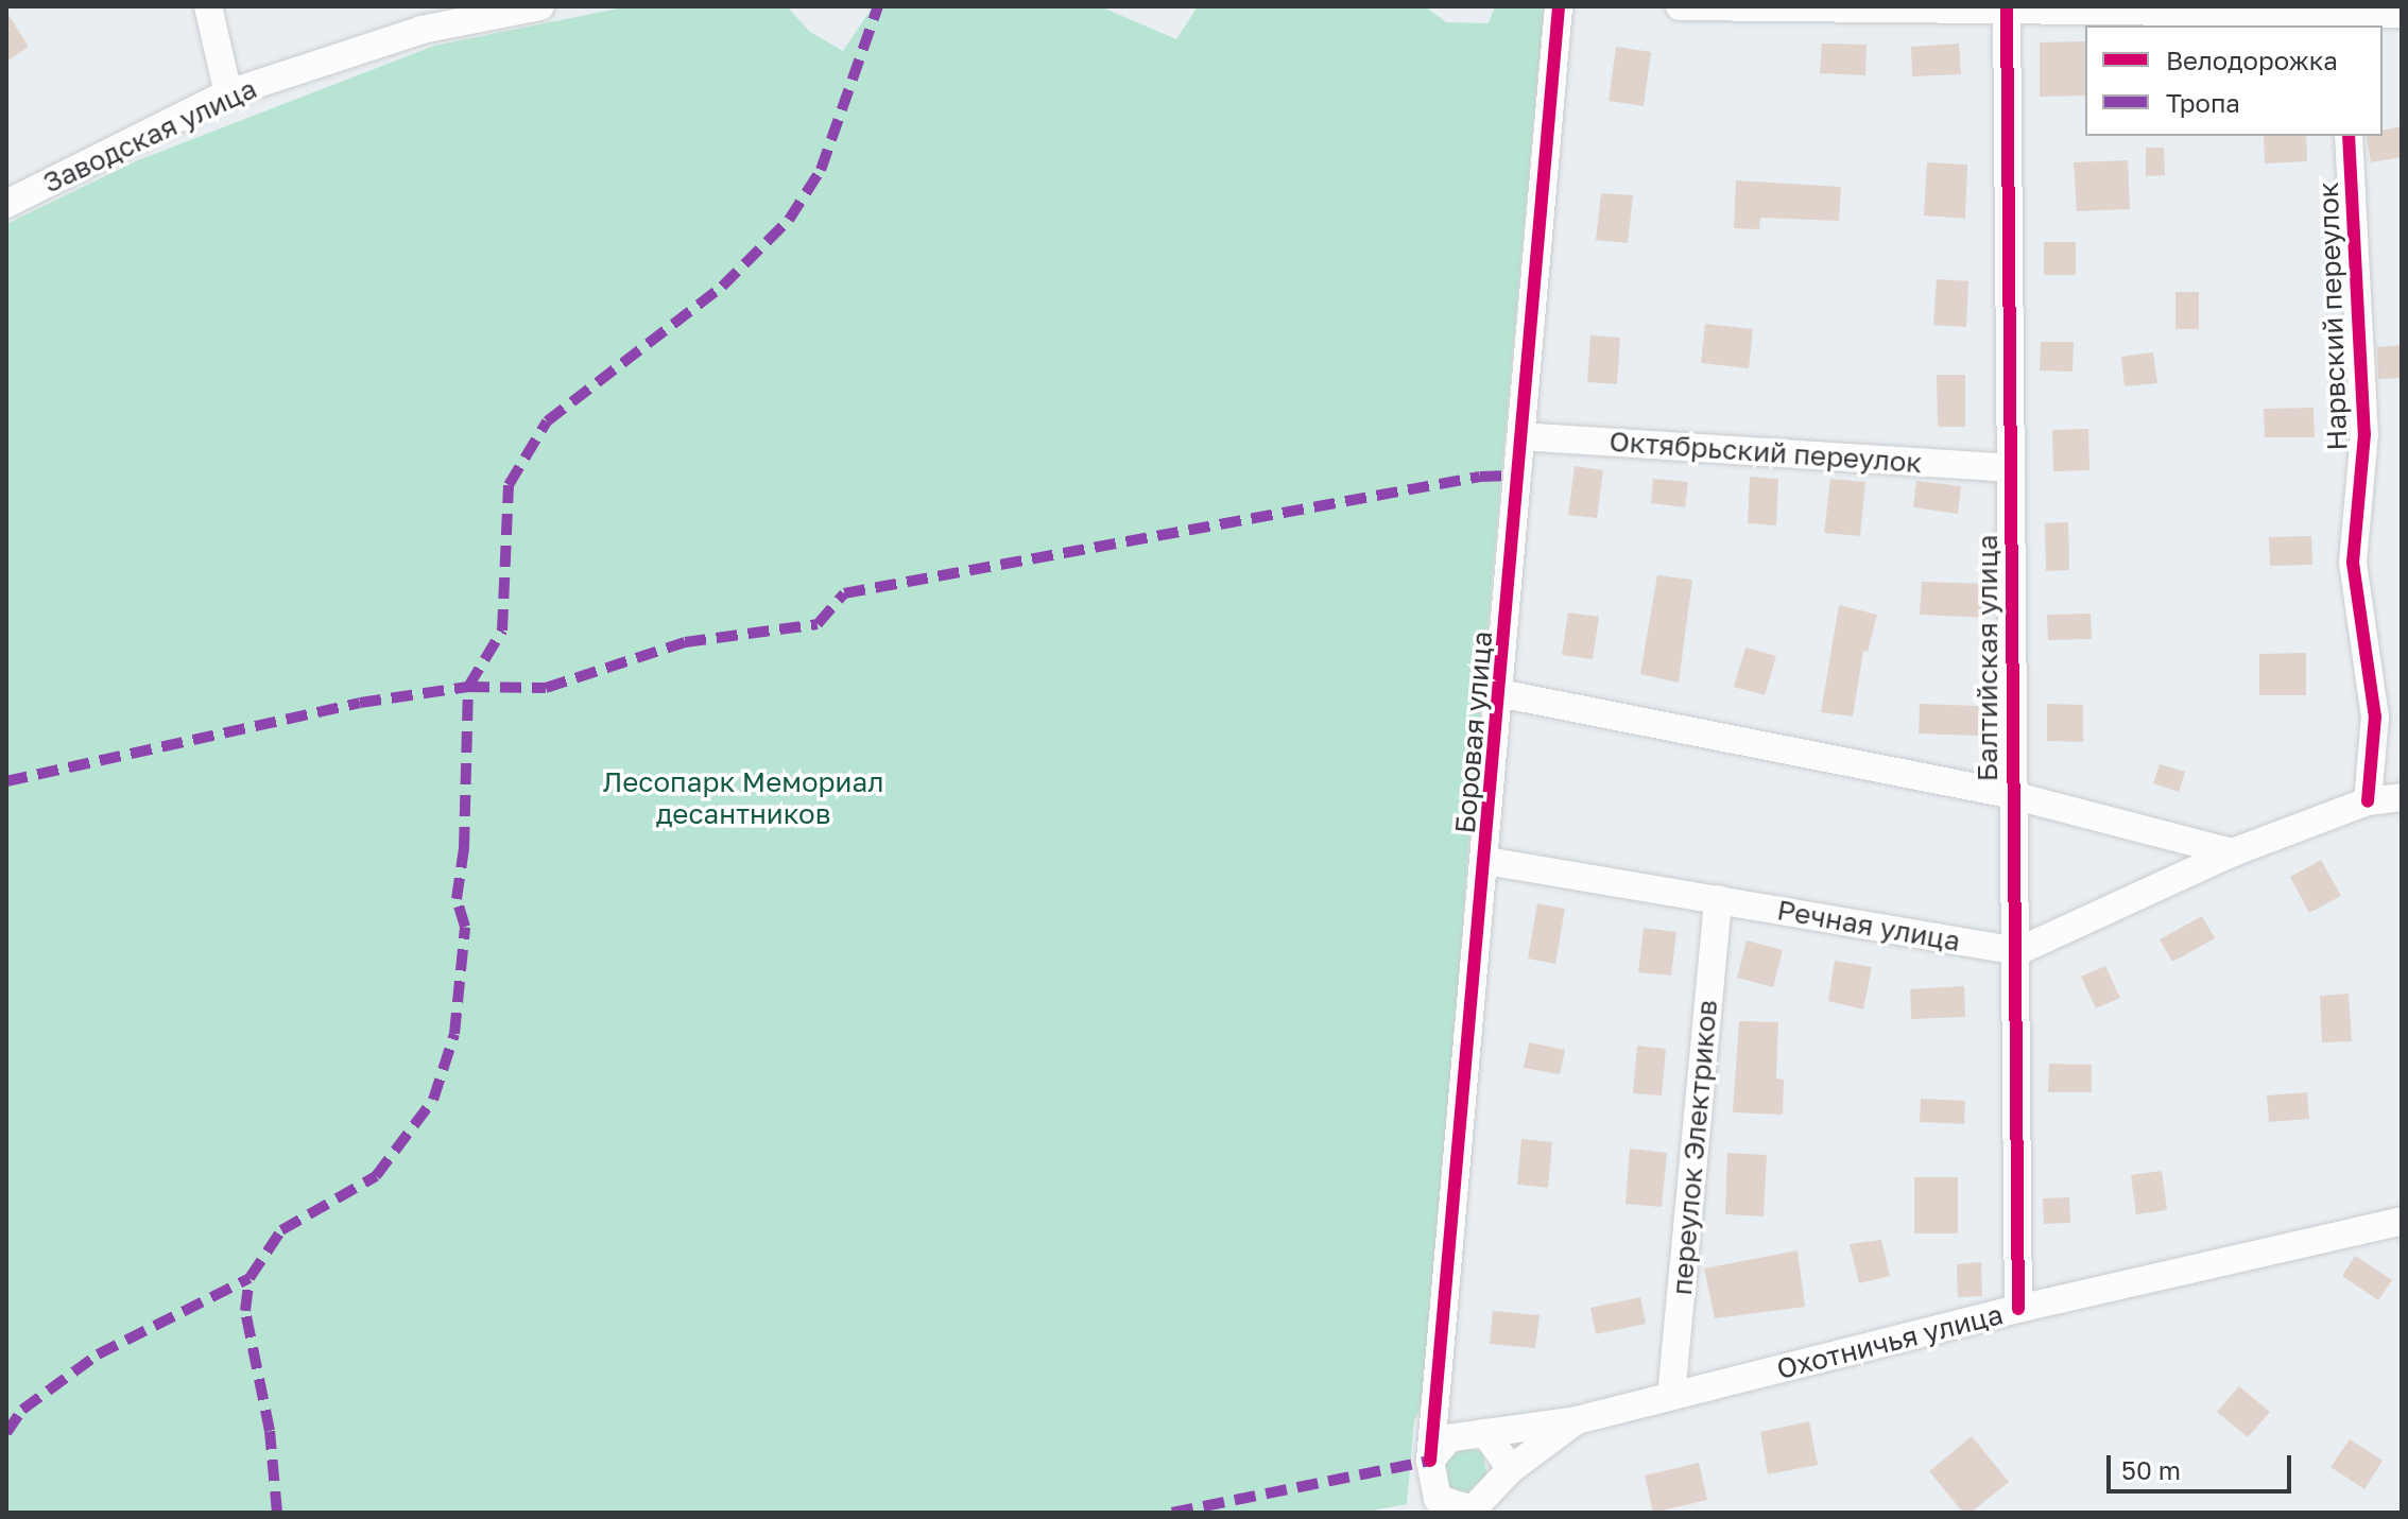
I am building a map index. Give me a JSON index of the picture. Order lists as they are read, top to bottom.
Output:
{
  "streets": {
    "street": [
      "Заводская улица",
      "Нарвский переулок",
      "Октябрьский переулок",
      "Балтийская улица",
      "Боровая улица",
      "Речная улица",
      "переулок Электриков",
      "Охотничья улица"
    ]
  },
  "crossings": [
    ["Октябрьский переулок", "Балтийская улица"],
    ["Октябрьский переулок", "Боровая улица"],
    ["Балтийская улица", "Речная улица"],
    ["Балтийская улица", "Охотничья улица"],
    ["Боровая улица", "Речная улица"],
    ["Боровая улица", "Охотничья улица"],
    ["Речная улица", "переулок Электриков"],
    ["переулок Электриков", "Охотничья улица"]
  ],
  "parks": ["Лесопарк Мемориал десантников"],
  "legend": ["Велодорожка", "Тропа"],
  "scale_bar": "50 m"
}
